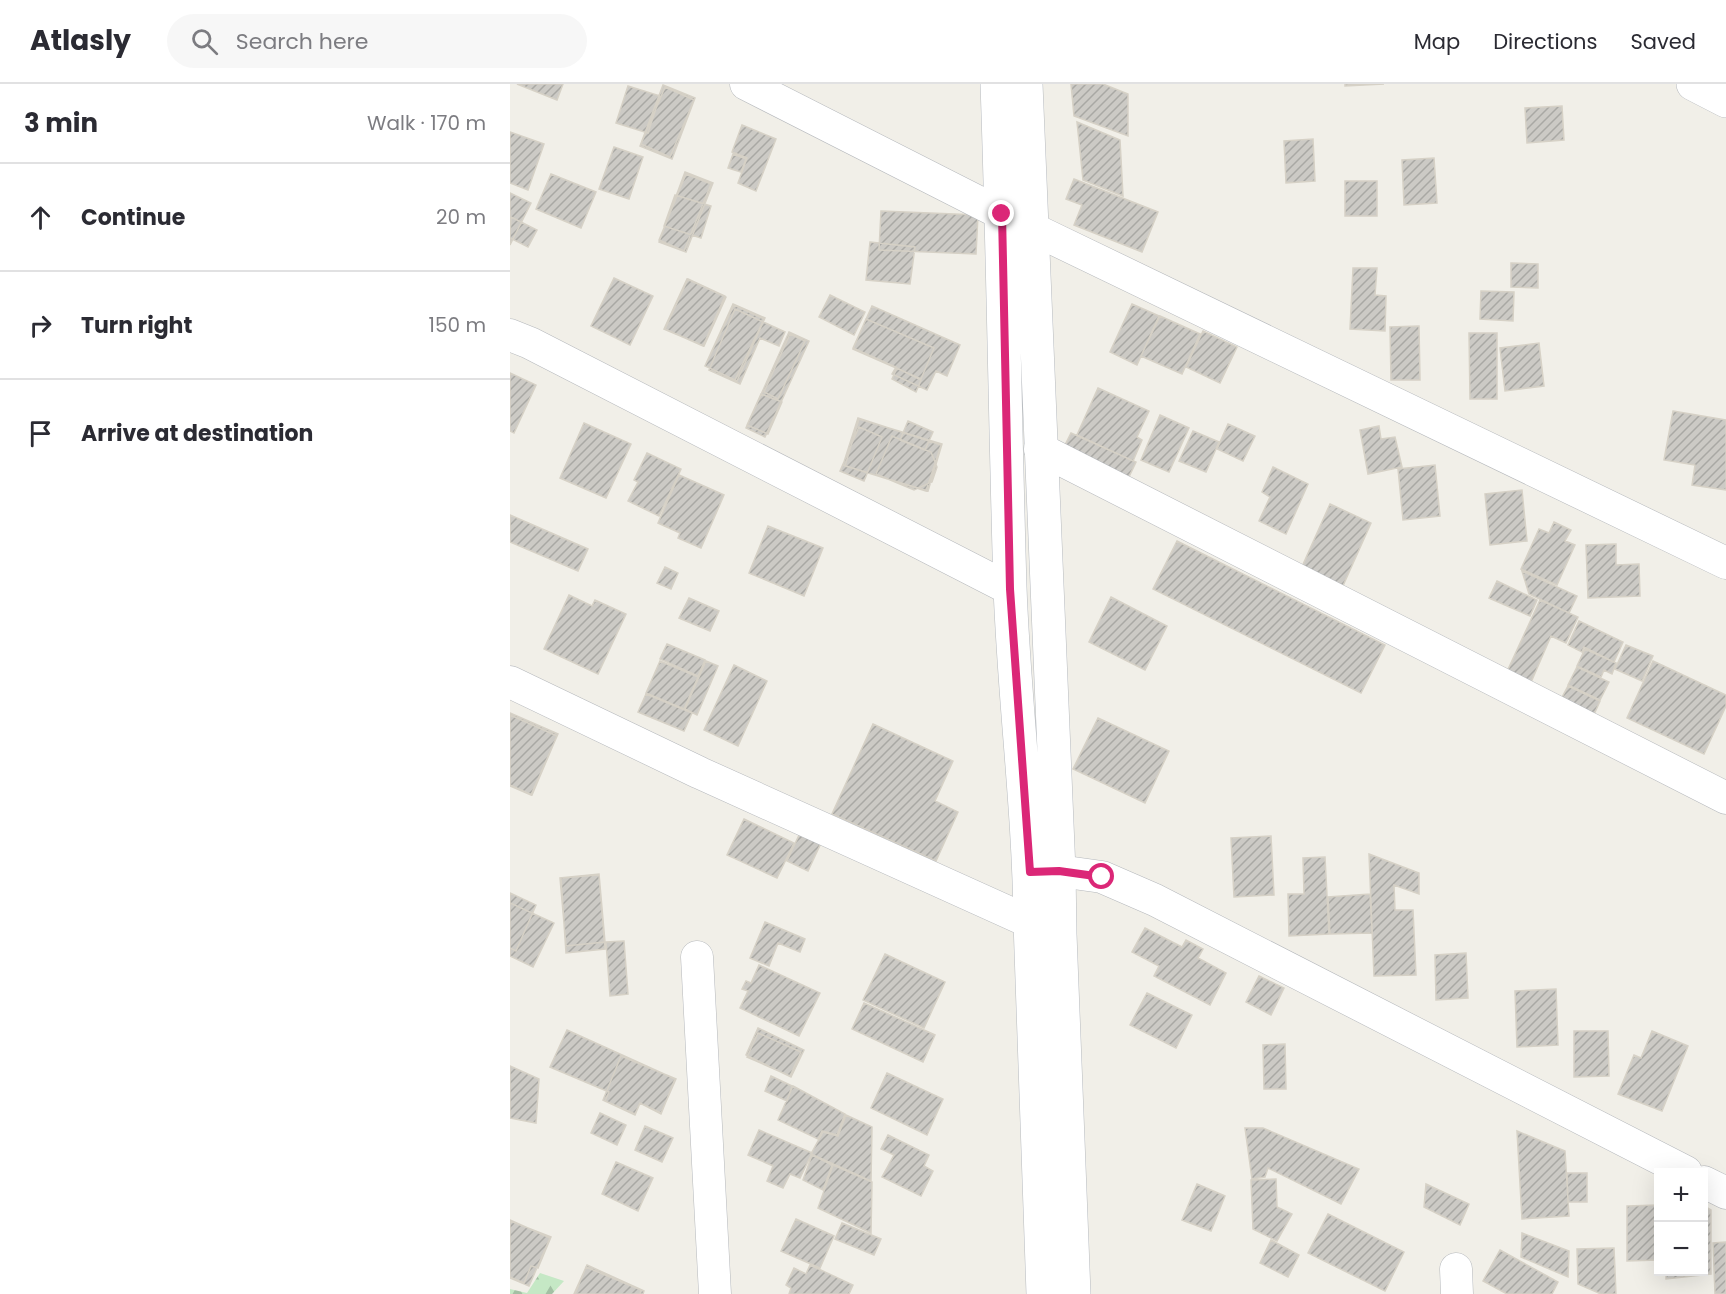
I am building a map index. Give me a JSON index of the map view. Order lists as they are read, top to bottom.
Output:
{
  "page": {
    "header": "Atlasly",
    "search": "Search here",
    "nav": ["Map", "Directions", "Saved"],
    "heading": ["3 min", "Walk · 170 m"],
    "list": [
      ["Continue", "20 m"],
      ["Turn right", "150 m"],
      "Arrive at destination"
    ],
    "map_buttons": ["+", "−"]
  }
}
